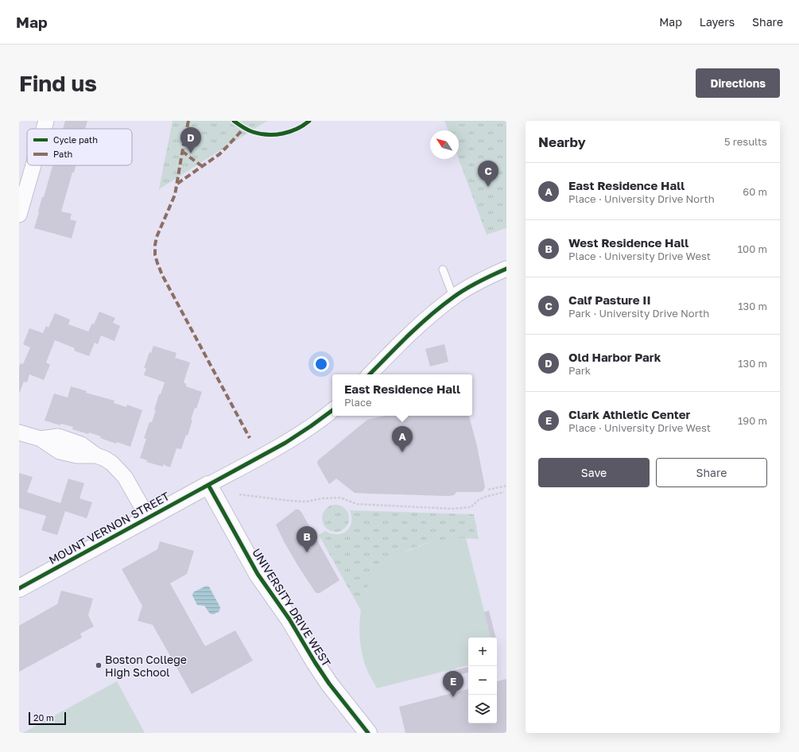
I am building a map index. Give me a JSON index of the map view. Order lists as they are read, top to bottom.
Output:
{
  "streets": {
    "street": ["MOUNT VERNON STREET", "UNIVERSITY DRIVE WEST"]
  },
  "crossings": [
    ["MOUNT VERNON STREET", "UNIVERSITY DRIVE WEST"]
  ],
  "places": ["Boston College High School"],
  "legend": ["Cycle path", "Path"],
  "scale_bar": "20 m",
  "north": "top left",
  "page": {
    "header": "Map",
    "nav": ["Map", "Layers", "Share"],
    "buttons": [
      "Directions",
      ["Save", "Share"]
    ],
    "title": "Find us",
    "heading": ["Nearby", "5 results"],
    "pins": [
      "D",
      "C",
      "A",
      "B",
      "E"
    ],
    "list": [
      {
        "mark": "A",
        "name": "East Residence Hall",
        "note": "Place · University Drive North",
        "value": "60 m"
      },
      {
        "mark": "B",
        "name": "West Residence Hall",
        "note": "Place · University Drive West",
        "value": "100 m"
      },
      {
        "mark": "C",
        "name": "Calf Pasture II",
        "note": "Park · University Drive North",
        "value": "130 m"
      },
      {
        "mark": "D",
        "name": "Old Harbor Park",
        "note": "Park",
        "value": "130 m"
      },
      {
        "mark": "E",
        "name": "Clark Athletic Center",
        "note": "Place · University Drive West",
        "value": "190 m"
      }
    ],
    "popup": ["East Residence Hall", "Place"],
    "map_buttons": ["+", "−"],
    "scale": "20 m"
  }
}
